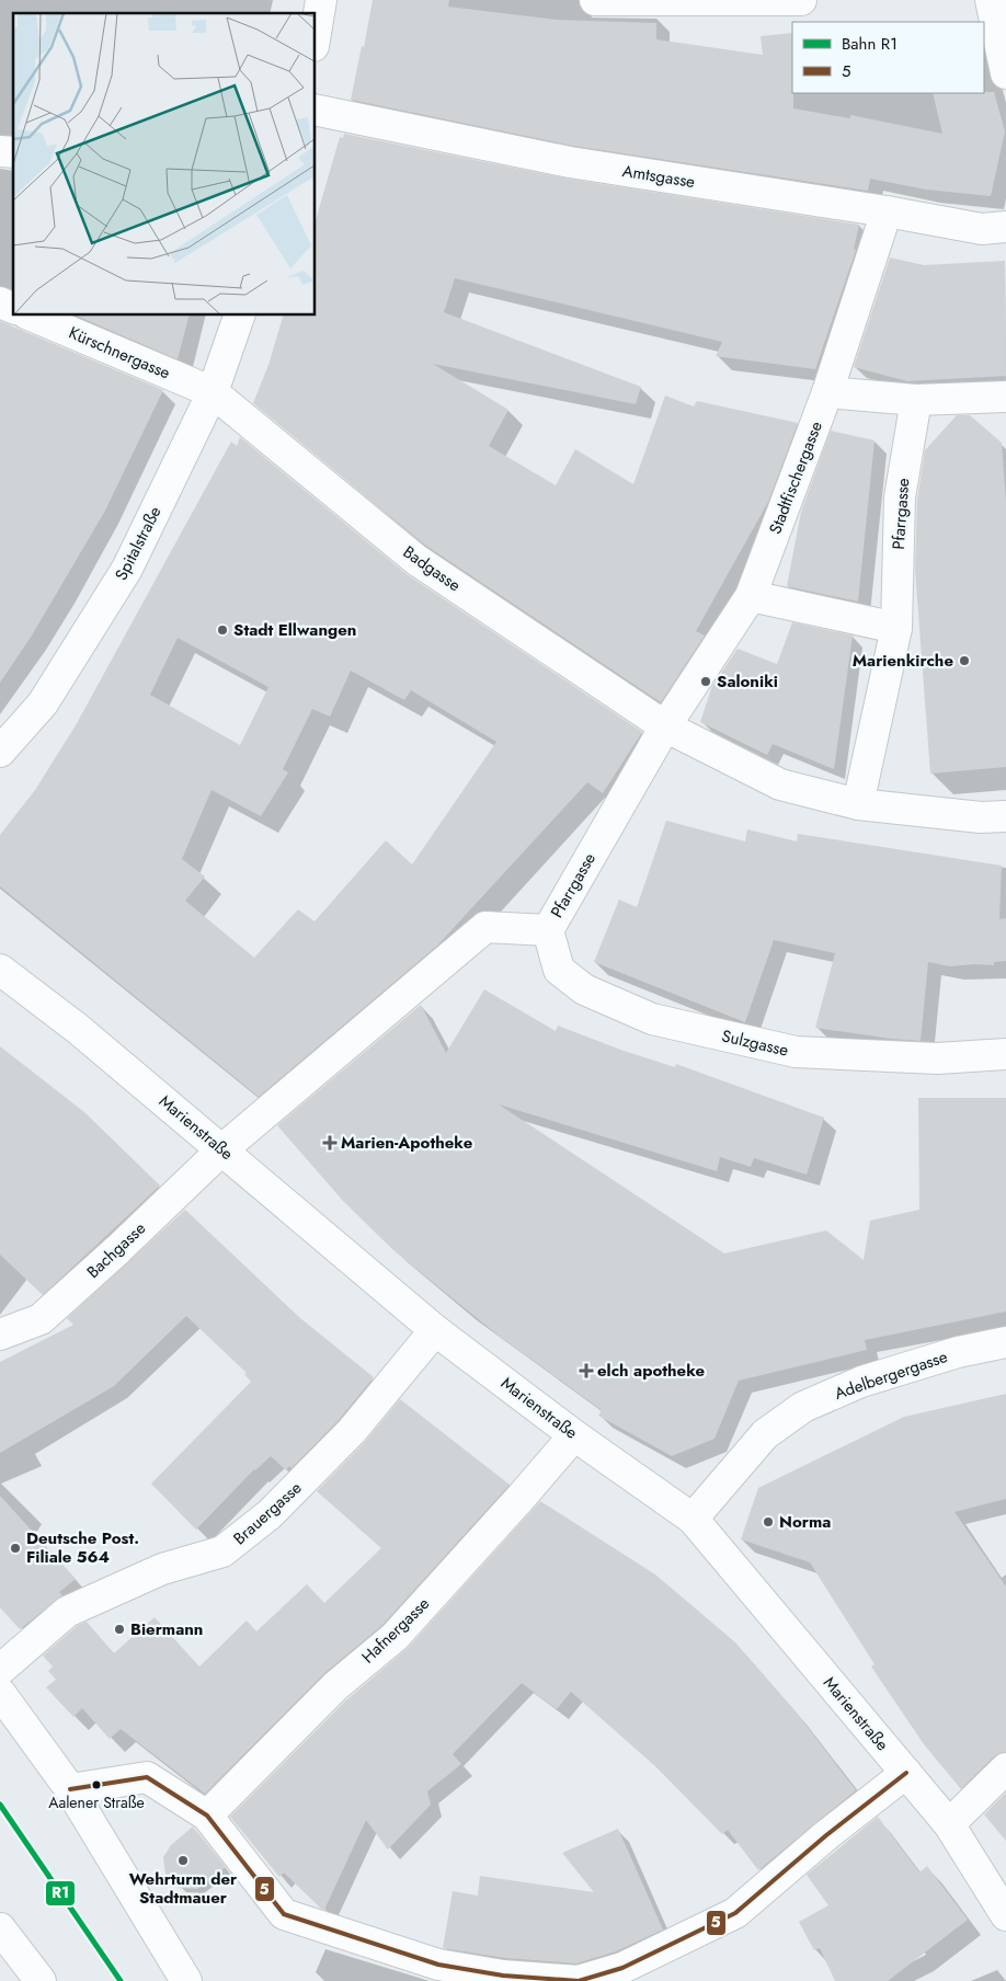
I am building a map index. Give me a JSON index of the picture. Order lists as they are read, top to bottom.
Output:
{
  "streets": {
    "street": [
      "Amtsgasse",
      "Kürschnergasse",
      "Stadtfischergasse",
      "Pfarrgasse",
      "Spitalstraße",
      "Badgasse",
      "Sulzgasse",
      "Marienstraße",
      "Bachgasse",
      "Adelbergergasse",
      "Brauergasse",
      "Hafnergasse"
    ]
  },
  "crossings": [
    ["Amtsgasse", "Stadtfischergasse"],
    ["Kürschnergasse", "Spitalstraße"],
    ["Kürschnergasse", "Badgasse"],
    ["Stadtfischergasse", "Pfarrgasse"],
    ["Stadtfischergasse", "Badgasse"],
    ["Pfarrgasse", "Badgasse"],
    ["Pfarrgasse", "Sulzgasse"],
    ["Pfarrgasse", "Marienstraße"],
    ["Pfarrgasse", "Bachgasse"],
    ["Spitalstraße", "Badgasse"],
    ["Marienstraße", "Bachgasse"],
    ["Marienstraße", "Adelbergergasse"],
    ["Marienstraße", "Brauergasse"],
    ["Marienstraße", "Hafnergasse"]
  ],
  "places": {
    "other": [
      "Stadt Ellwangen",
      "Marienkirche",
      "Saloniki",
      "Norma",
      "Deutsche Post. Filiale 564",
      "Biermann",
      "Aalener Straße",
      "Wehrturm der Stadtmauer"
    ],
    "health": ["Marien-Apotheke", "elch apotheke"]
  },
  "lines": ["transit line 5", "rail line R1"],
  "legend": ["Bahn R1", "5"]
}
